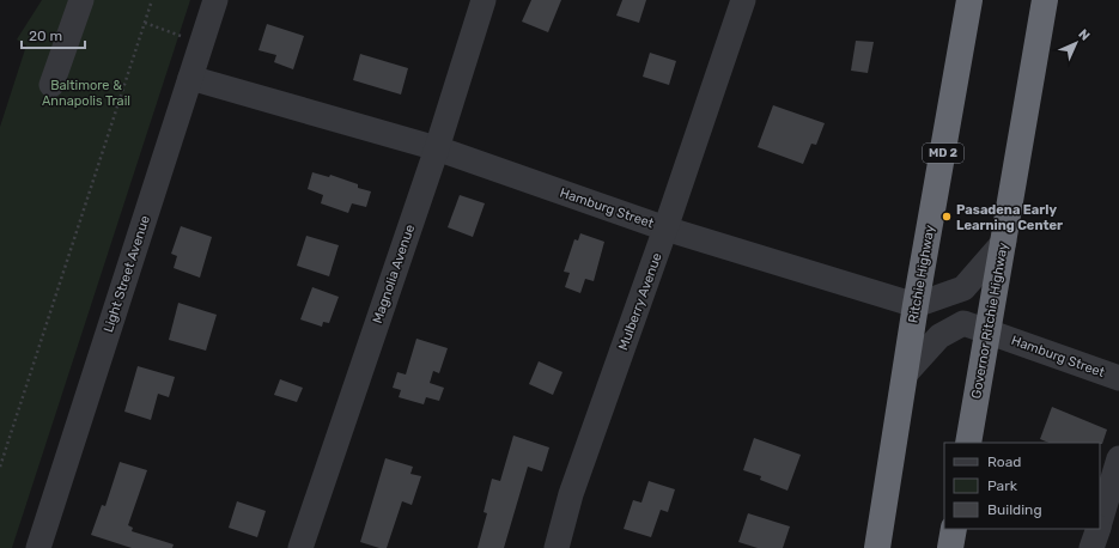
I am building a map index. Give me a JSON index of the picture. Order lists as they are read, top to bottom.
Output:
{
  "streets": {
    "highway": ["MD 2", "Ritchie Highway", "Governor Ritchie Highway"],
    "street": [
      "Hamburg Street",
      "Light Street Avenue",
      "Magnolia Avenue",
      "Mulberry Avenue"
    ]
  },
  "crossings": [
    ["Hamburg Street", "Light Street Avenue"],
    ["Hamburg Street", "Magnolia Avenue"],
    ["Hamburg Street", "Ritchie Highway"],
    ["Hamburg Street", "Mulberry Avenue"],
    ["Hamburg Street", "Governor Ritchie Highway"]
  ],
  "parks": ["Baltimore & Annapolis Trail"],
  "places": ["Pasadena Early Learning Center"],
  "legend": ["Road", "Park", "Building"],
  "scale_bar": "20 m",
  "north": "top right"
}
